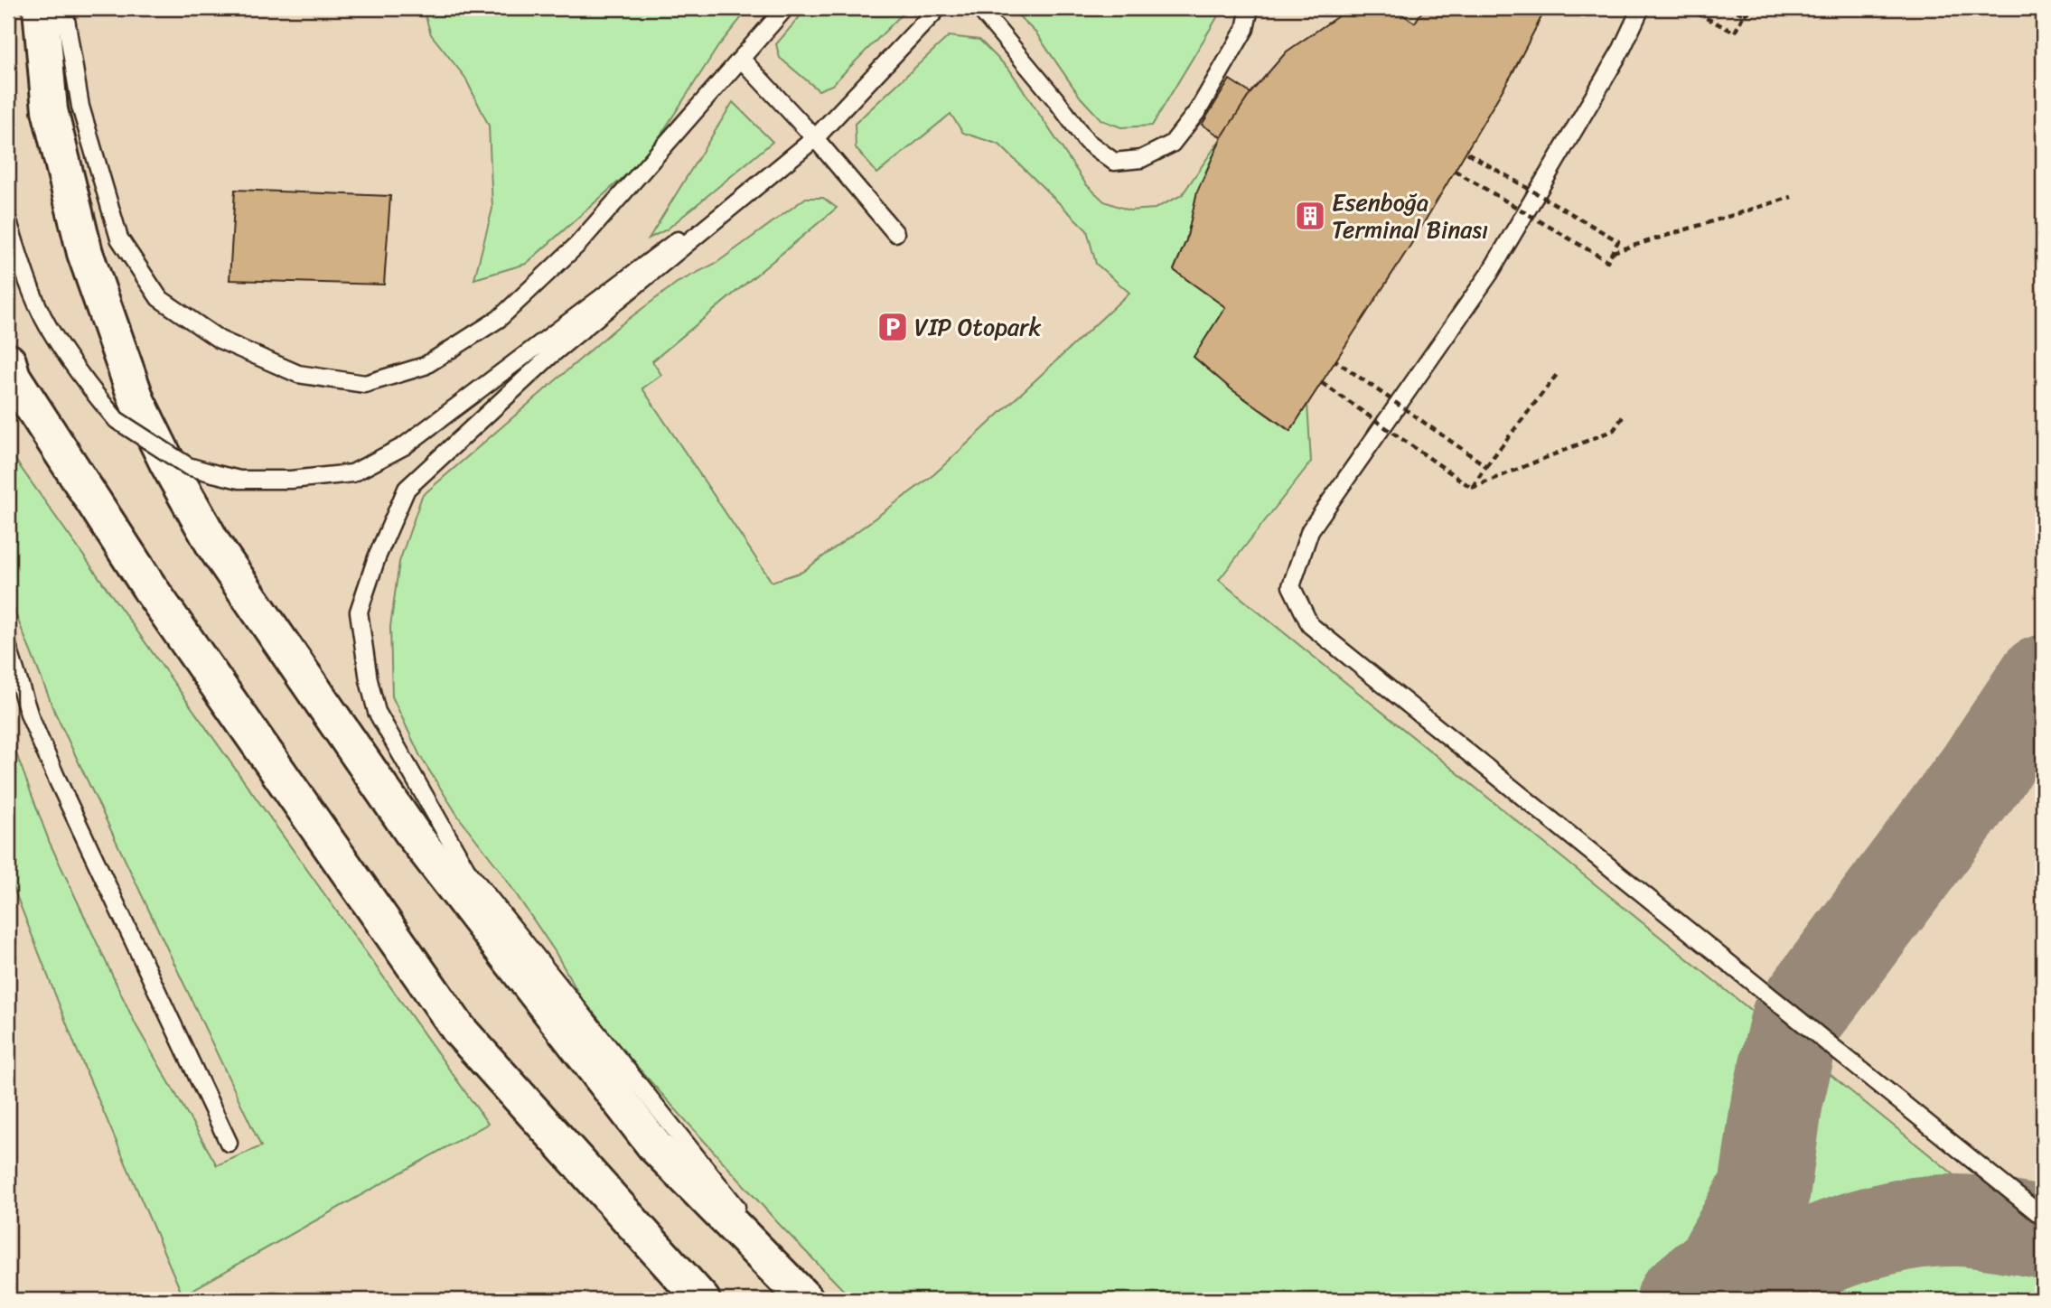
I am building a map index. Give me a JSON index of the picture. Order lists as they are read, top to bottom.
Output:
{
  "places": {
    "building": ["Esenboğa Terminal Binası"],
    "parking": ["VIP Otopark"]
  }
}
